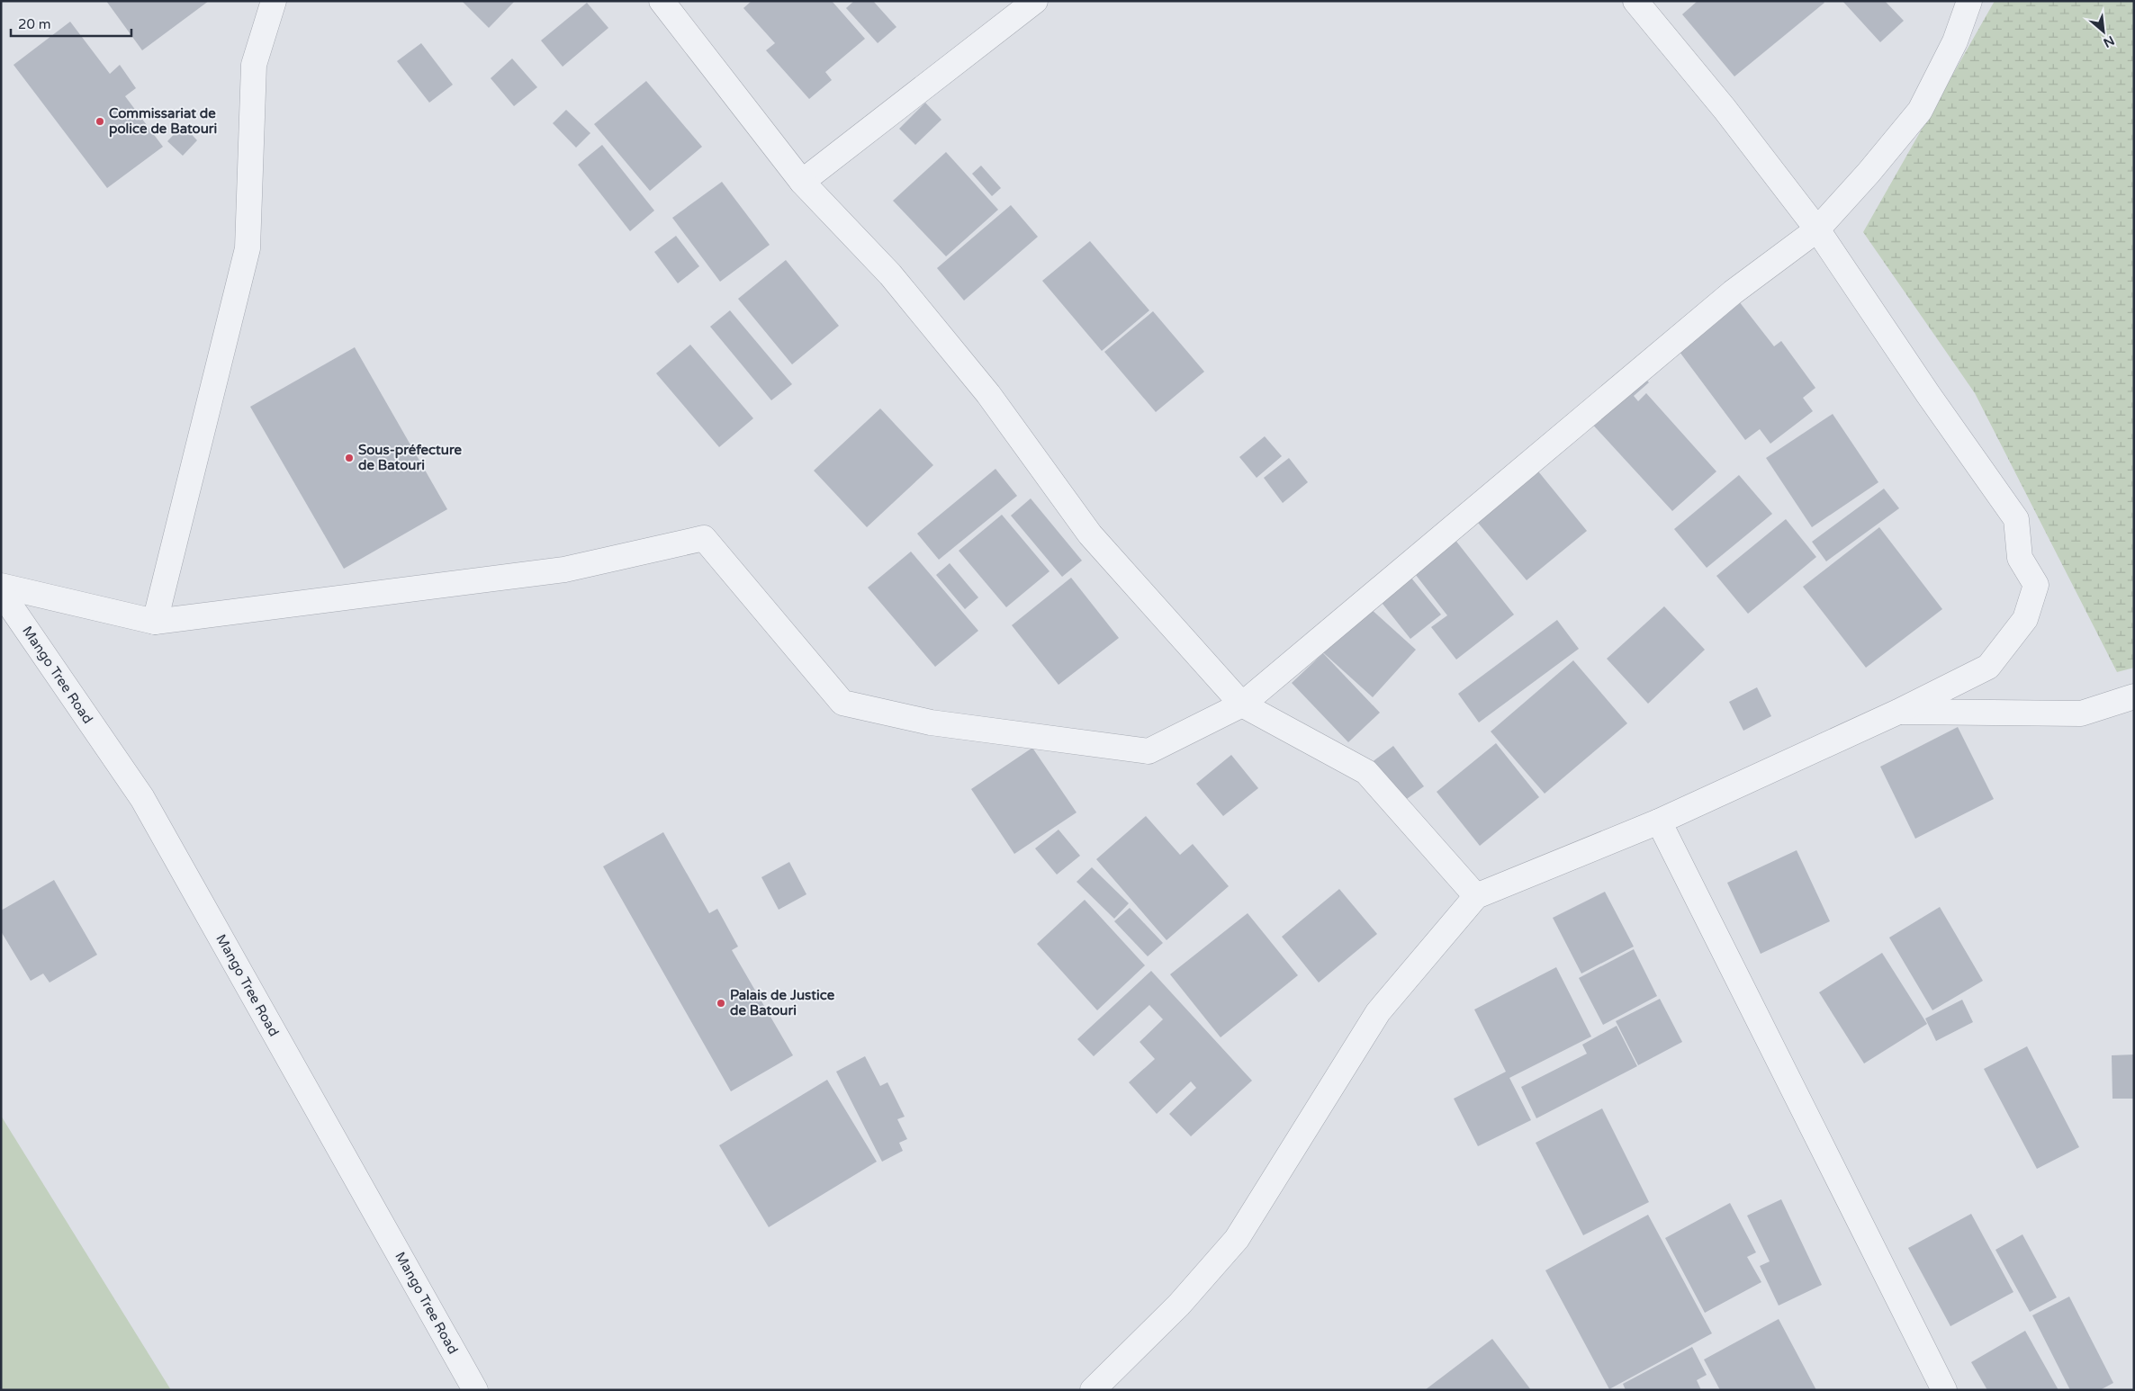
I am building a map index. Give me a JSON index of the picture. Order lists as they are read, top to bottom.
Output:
{
  "streets": {
    "street": ["Mango Tree Road"]
  },
  "places": ["Commissariat de police de Batouri", "Sous-préfecture de Batouri", "Palais de Justice de Batouri"],
  "scale_bar": "20 m",
  "north": "bottom right"
}
